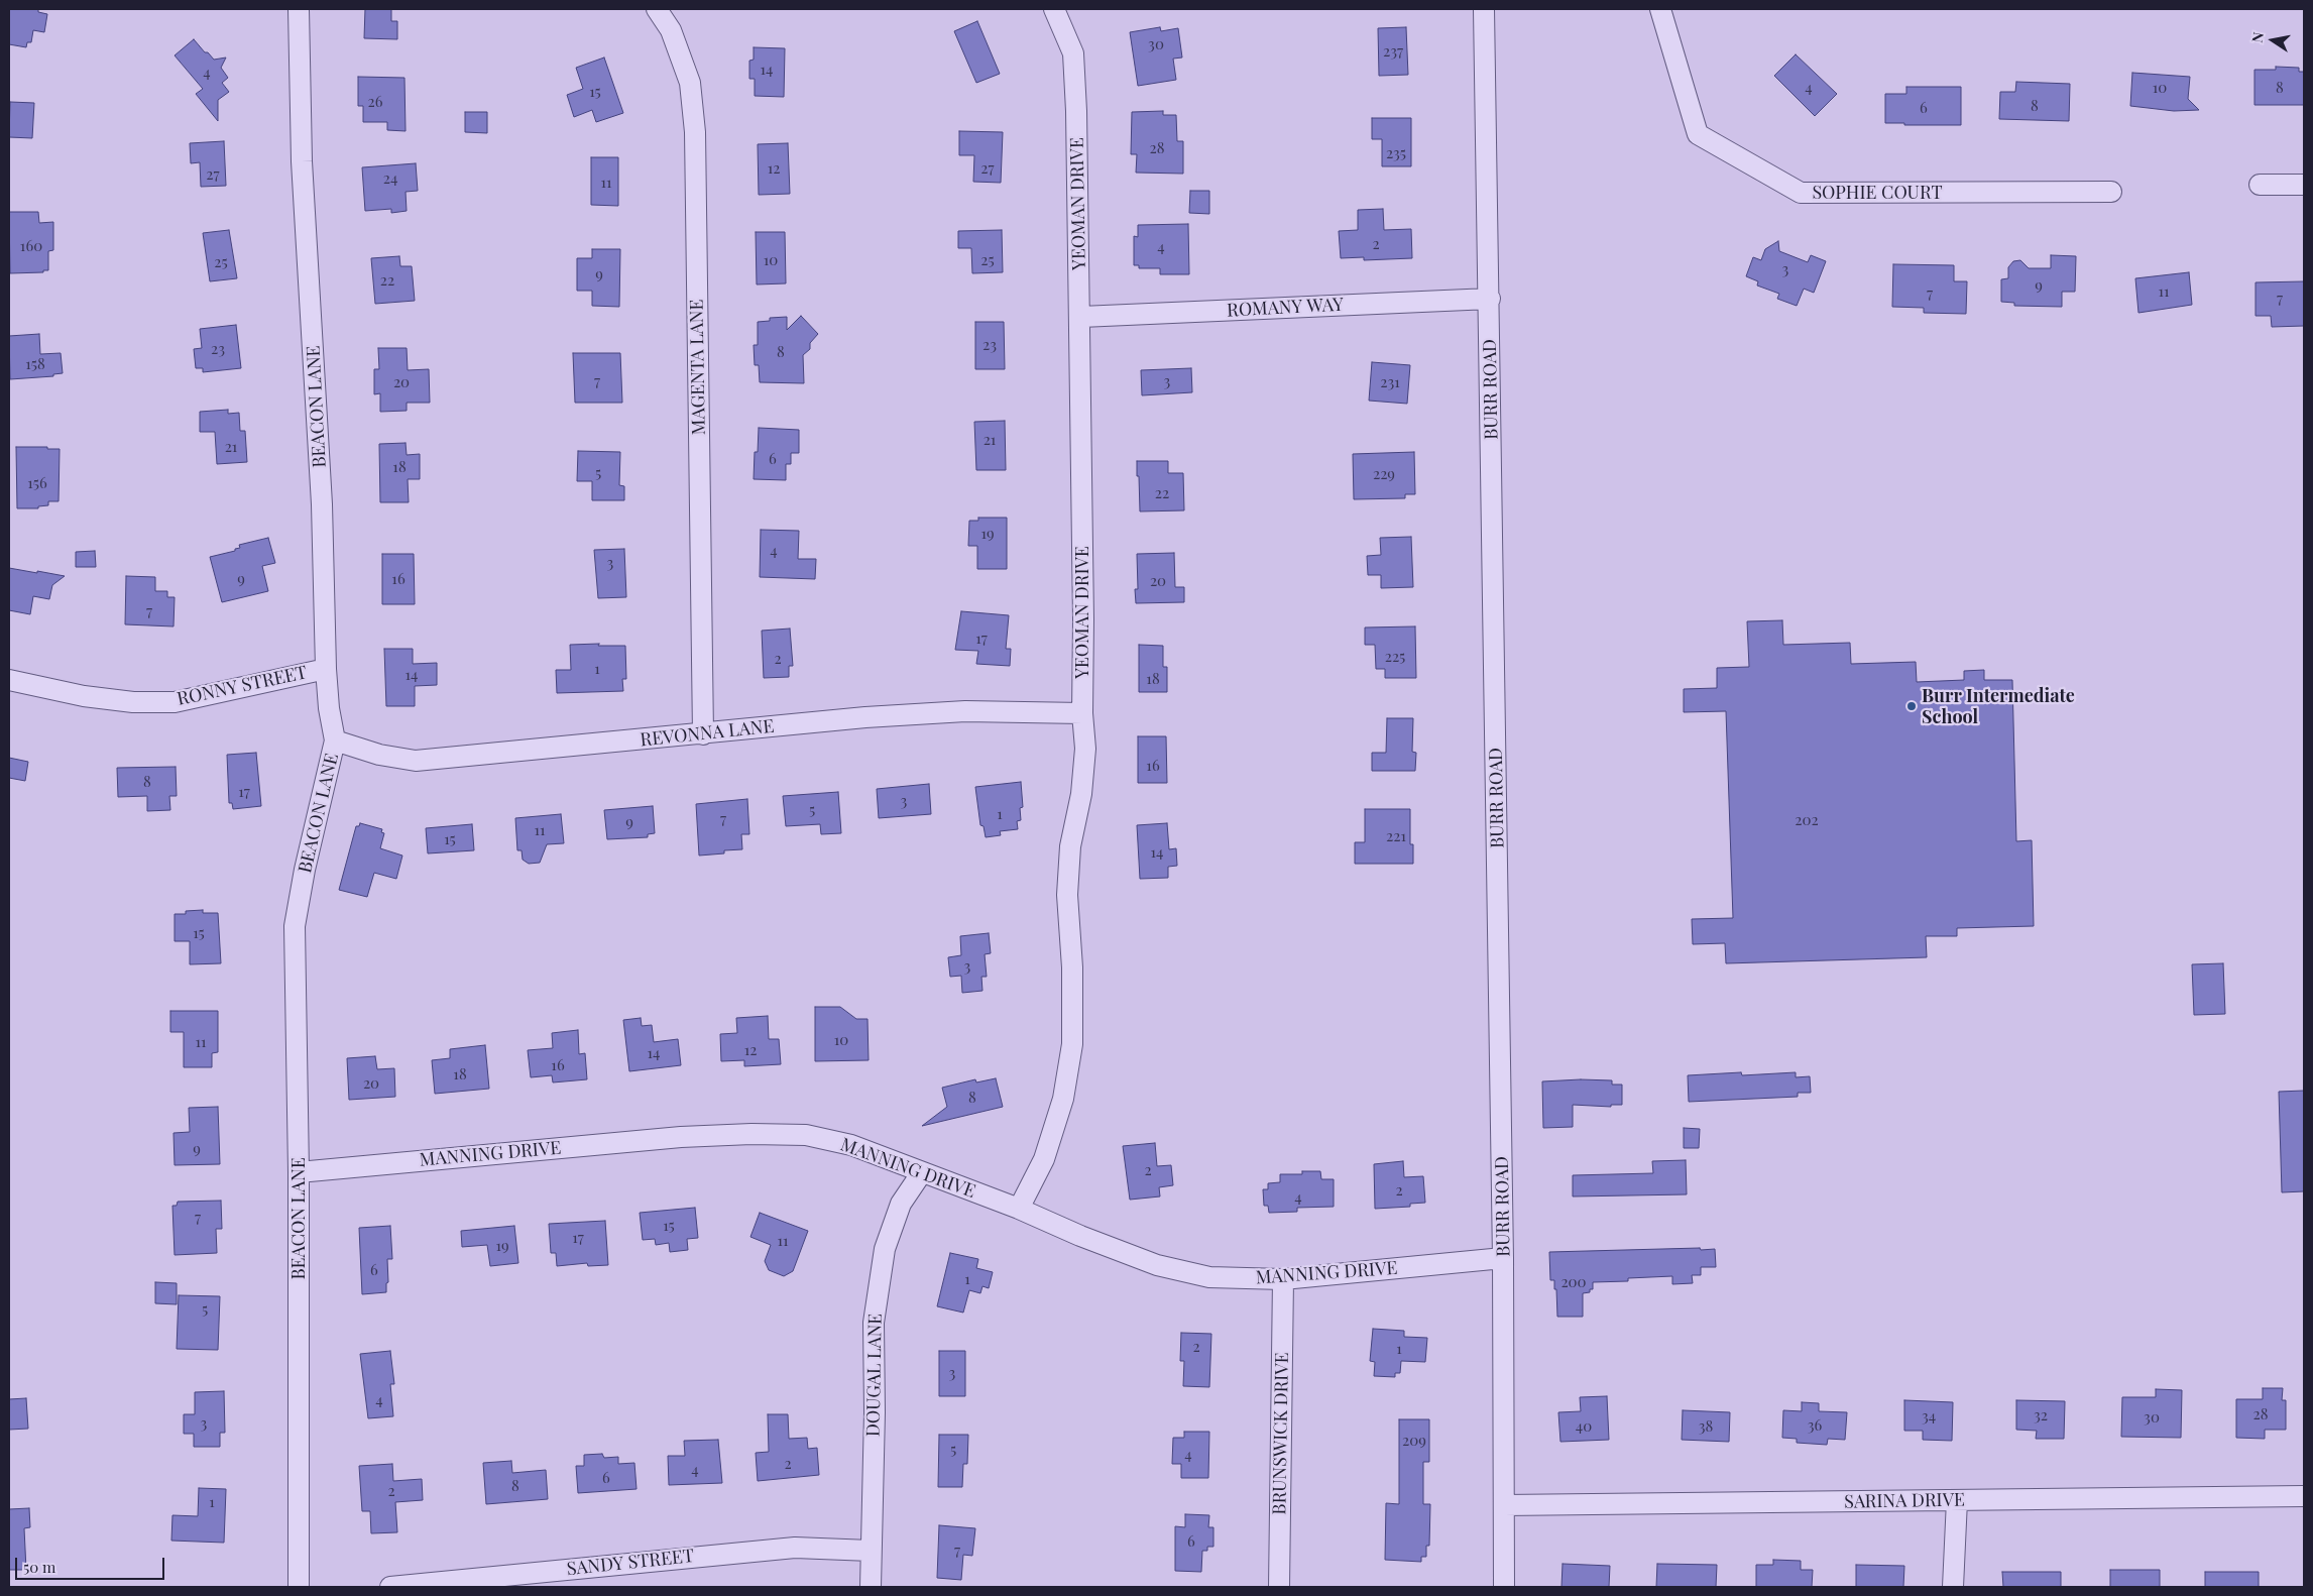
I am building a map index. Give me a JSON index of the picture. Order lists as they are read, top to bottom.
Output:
{
  "streets": {
    "street": [
      "SOPHIE COURT",
      "YEOMAN DRIVE",
      "ROMANY WAY",
      "MAGENTA LANE",
      "BURR ROAD",
      "BEACON LANE",
      "RONNY STREET",
      "REVONNA LANE",
      "MANNING DRIVE",
      "DOUGAL LANE",
      "BRUNSWICK DRIVE",
      "SARINA DRIVE",
      "SANDY STREET"
    ]
  },
  "crossings": [
    ["YEOMAN DRIVE", "ROMANY WAY"],
    ["YEOMAN DRIVE", "REVONNA LANE"],
    ["YEOMAN DRIVE", "MANNING DRIVE"],
    ["ROMANY WAY", "BURR ROAD"],
    ["MAGENTA LANE", "REVONNA LANE"],
    ["BURR ROAD", "MANNING DRIVE"],
    ["BURR ROAD", "SARINA DRIVE"],
    ["BEACON LANE", "RONNY STREET"],
    ["BEACON LANE", "REVONNA LANE"],
    ["BEACON LANE", "MANNING DRIVE"],
    ["MANNING DRIVE", "DOUGAL LANE"],
    ["MANNING DRIVE", "BRUNSWICK DRIVE"],
    ["DOUGAL LANE", "SANDY STREET"]
  ],
  "places": ["Burr Intermediate School"],
  "house_numbers": [
    "30",
    "237",
    "14",
    "4",
    "4",
    "10",
    "8",
    "15",
    "26",
    "8",
    "6",
    "28",
    "235",
    "12",
    "27",
    "27",
    "24",
    "11",
    "2",
    "160",
    "4",
    "10",
    "25",
    "25",
    "3",
    "9",
    "22",
    "9",
    "11",
    "7",
    "7",
    "23",
    "23",
    "8",
    "158",
    "7",
    "3",
    "20",
    "231",
    "21",
    "21",
    "6",
    "18",
    "5",
    "229",
    "156",
    "22",
    "19",
    "4",
    "3",
    "9",
    "16",
    "20",
    "7",
    "17",
    "225",
    "2",
    "1",
    "14",
    "18",
    "16",
    "8",
    "17",
    "3",
    "5",
    "1",
    "7",
    "202",
    "9",
    "11",
    "221",
    "15",
    "14",
    "15",
    "3",
    "10",
    "11",
    "12",
    "14",
    "16",
    "18",
    "20",
    "8",
    "9",
    "2",
    "2",
    "4",
    "7",
    "15",
    "17",
    "11",
    "19",
    "6",
    "1",
    "200",
    "5",
    "2",
    "1",
    "3",
    "4",
    "28",
    "32",
    "34",
    "30",
    "3",
    "36",
    "40",
    "38",
    "209",
    "5",
    "4",
    "2",
    "4",
    "6",
    "8",
    "2",
    "1",
    "6",
    "7"
  ],
  "scale_bar": "50 m",
  "north": "left"
}
